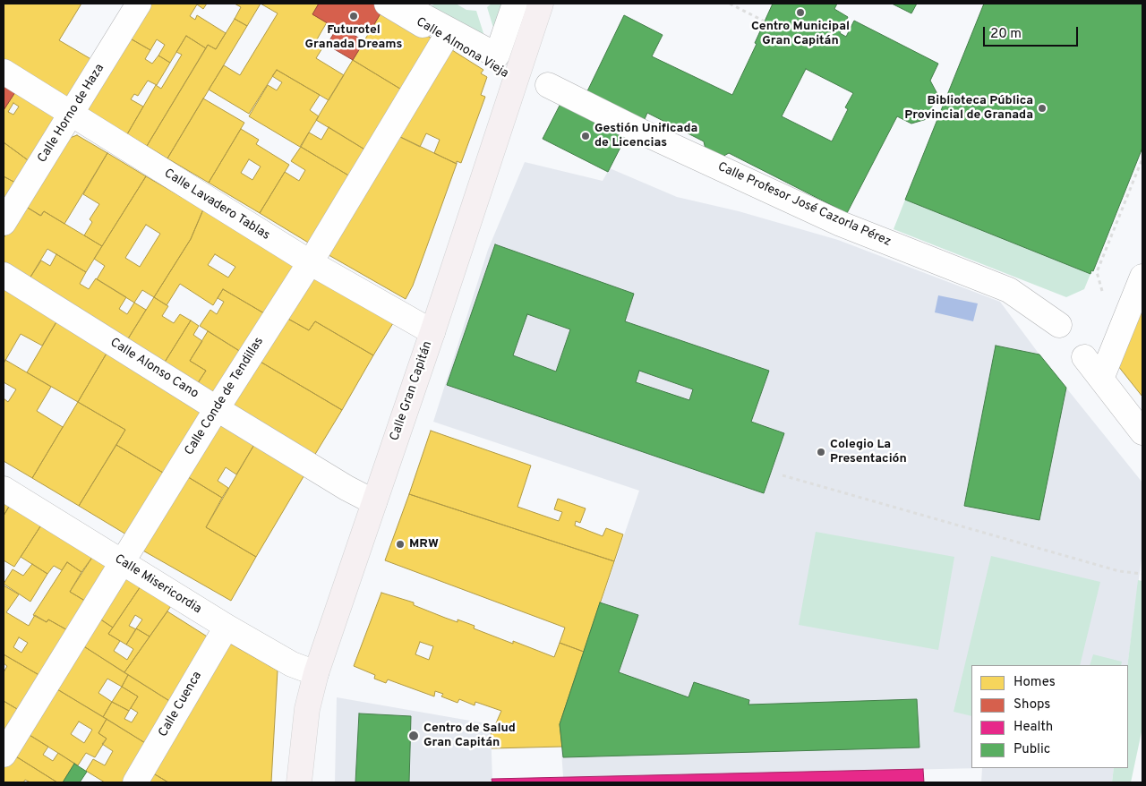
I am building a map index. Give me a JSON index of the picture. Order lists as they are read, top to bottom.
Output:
{
  "streets": {
    "main road": ["Calle Gran Capitán"],
    "street": [
      "Calle Almona Vieja",
      "Calle Horno de Haza",
      "Calle Lavadero Tablas",
      "Calle Profesor José Cazorla Pérez",
      "Calle Alonso Cano",
      "Calle Conde de Tendillas",
      "Calle Misericordia",
      "Calle Cuenca"
    ]
  },
  "crossings": [
    ["Calle Almona Vieja", "Calle Gran Capitán"],
    ["Calle Almona Vieja", "Calle Conde de Tendillas"],
    ["Calle Horno de Haza", "Calle Lavadero Tablas"],
    ["Calle Lavadero Tablas", "Calle Gran Capitán"],
    ["Calle Lavadero Tablas", "Calle Conde de Tendillas"],
    ["Calle Alonso Cano", "Calle Gran Capitán"],
    ["Calle Alonso Cano", "Calle Conde de Tendillas"],
    ["Calle Gran Capitán", "Calle Misericordia"],
    ["Calle Conde de Tendillas", "Calle Misericordia"],
    ["Calle Misericordia", "Calle Cuenca"]
  ],
  "places": [
    "Centro Municipal Gran Capitán",
    "Futurotel Granada Dreams",
    "Biblioteca Pública Provincial de Granada",
    "Gestión Unificada de Licencias",
    "Colegio La Presentación",
    "MRW",
    "Centro de Salud Gran Capitán"
  ],
  "legend": [
    "Homes",
    "Shops",
    "Health",
    "Public"
  ],
  "scale_bar": "20 m"
}
